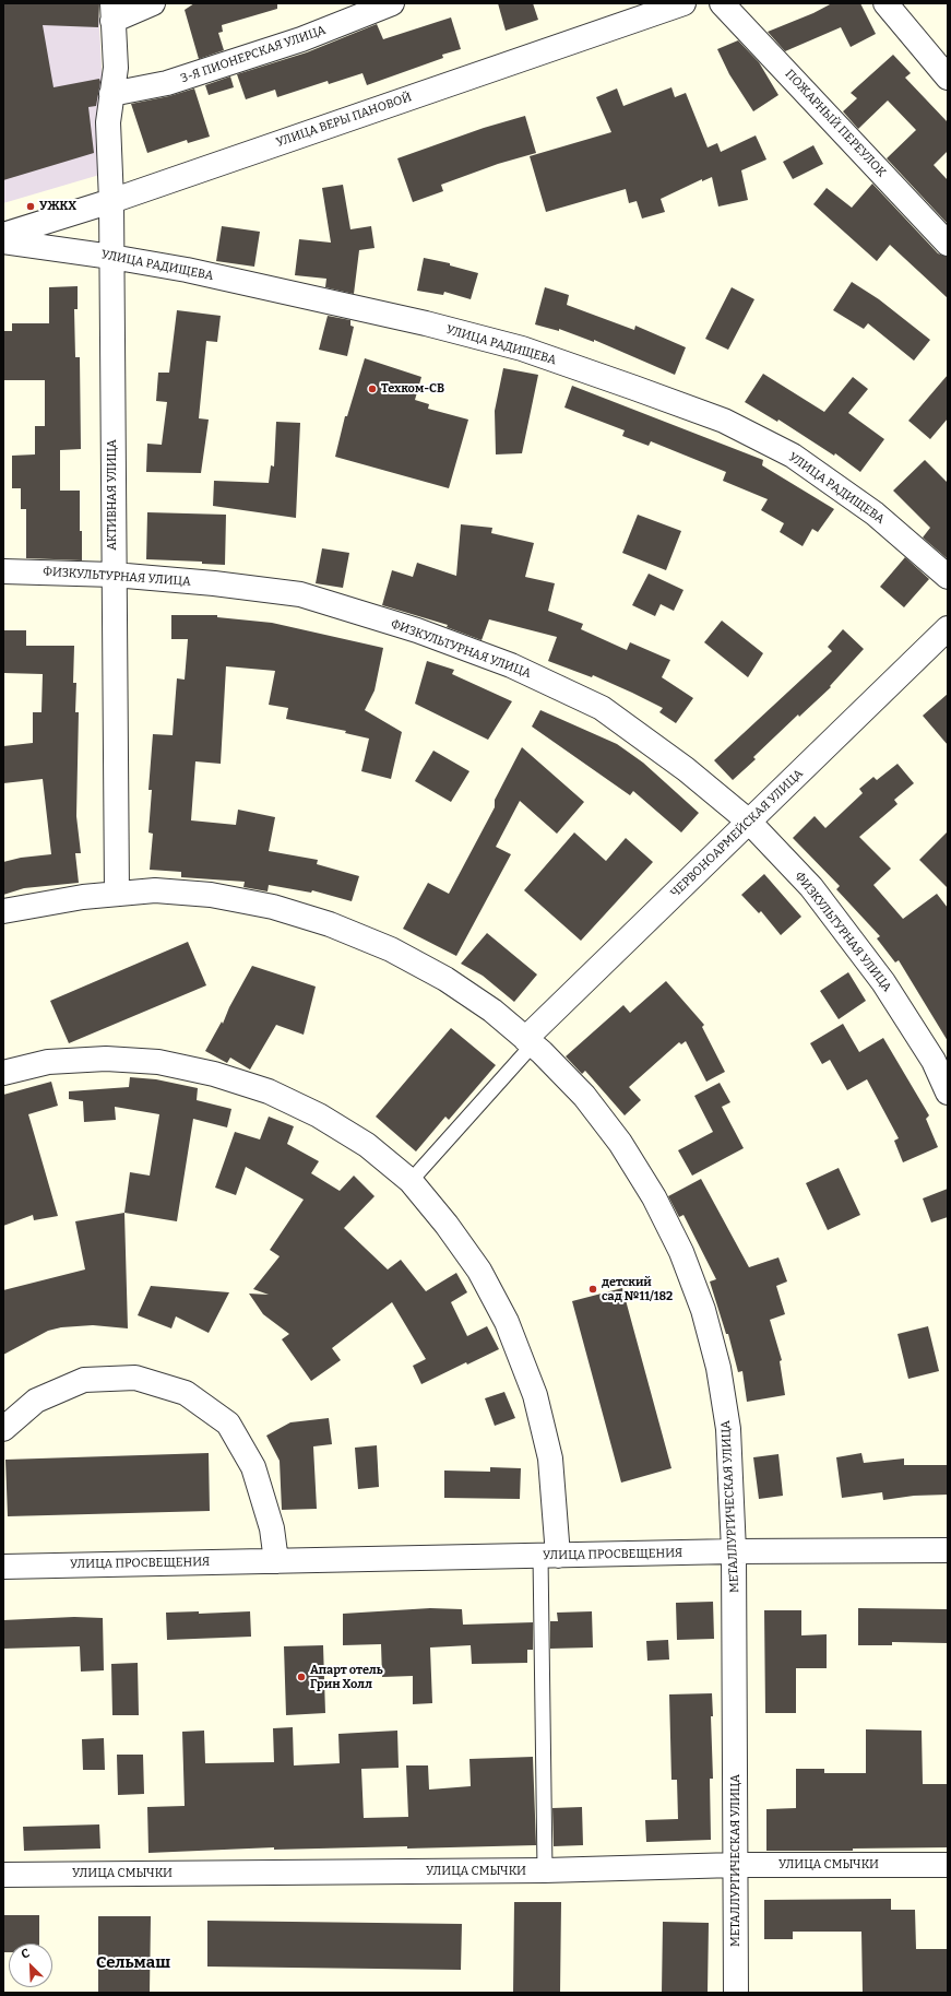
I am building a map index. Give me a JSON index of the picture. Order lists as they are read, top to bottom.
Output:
{
  "streets": {
    "street": [
      "3-Я ПИОНЕРСКАЯ УЛИЦА",
      "УЛИЦА ВЕРЫ ПАНОВОЙ",
      "ПОЖАРНЫЙ ПЕРЕУЛОК",
      "УЛИЦА РАДИЩЕВА",
      "АКТИВНАЯ УЛИЦА",
      "ФИЗКУЛЬТУРНАЯ УЛИЦА",
      "ЧЕРВОНОАРМЕЙСКАЯ УЛИЦА",
      "МЕТАЛЛУРГИЧЕСКАЯ УЛИЦА",
      "УЛИЦА ПРОСВЕЩЕНИЯ",
      "УЛИЦА СМЫЧКИ"
    ]
  },
  "crossings": [
    ["3-Я ПИОНЕРСКАЯ УЛИЦА", "АКТИВНАЯ УЛИЦА"],
    ["УЛИЦА ВЕРЫ ПАНОВОЙ", "АКТИВНАЯ УЛИЦА"],
    ["УЛИЦА РАДИЩЕВА", "АКТИВНАЯ УЛИЦА"],
    ["АКТИВНАЯ УЛИЦА", "ФИЗКУЛЬТУРНАЯ УЛИЦА"],
    ["АКТИВНАЯ УЛИЦА", "МЕТАЛЛУРГИЧЕСКАЯ УЛИЦА"],
    ["ФИЗКУЛЬТУРНАЯ УЛИЦА", "ЧЕРВОНОАРМЕЙСКАЯ УЛИЦА"],
    ["ЧЕРВОНОАРМЕЙСКАЯ УЛИЦА", "МЕТАЛЛУРГИЧЕСКАЯ УЛИЦА"],
    ["МЕТАЛЛУРГИЧЕСКАЯ УЛИЦА", "УЛИЦА ПРОСВЕЩЕНИЯ"],
    ["МЕТАЛЛУРГИЧЕСКАЯ УЛИЦА", "УЛИЦА СМЫЧКИ"]
  ],
  "districts": ["Сельмаш"],
  "places": [
    "УЖКХ",
    "Техком-СВ",
    "детский сад №11/182",
    "Апарт отель Грин Холл"
  ],
  "north": "top left"
}
